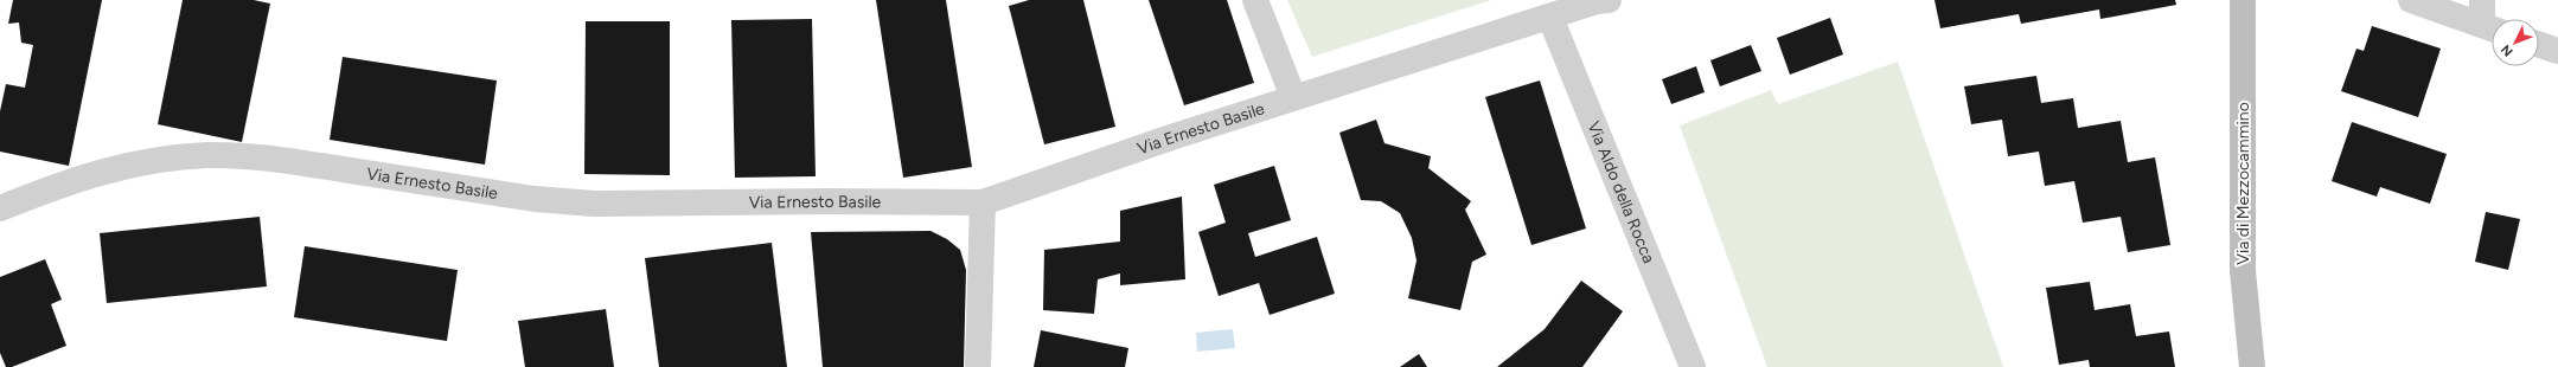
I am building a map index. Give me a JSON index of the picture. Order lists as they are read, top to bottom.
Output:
{
  "streets": {
    "main road": ["Via di Mezzocammino"],
    "street": ["Via Ernesto Basile", "Via Aldo della Rocca"]
  },
  "crossings": [
    ["Via Ernesto Basile", "Via Aldo della Rocca"]
  ],
  "north": "bottom left"
}
